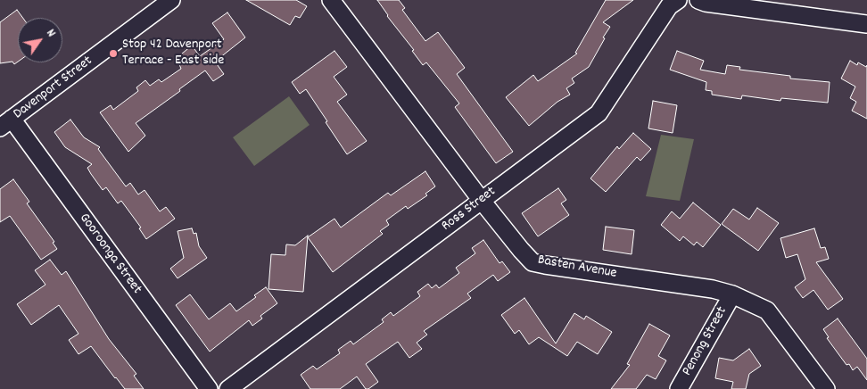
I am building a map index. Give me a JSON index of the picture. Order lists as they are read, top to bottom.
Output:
{
  "streets": {
    "street": [
      "Davenport Street",
      "Ross Street",
      "Gooroonga Street",
      "Basten Avenue",
      "Penong Street"
    ]
  },
  "crossings": [
    ["Davenport Street", "Gooroonga Street"],
    ["Ross Street", "Basten Avenue"],
    ["Basten Avenue", "Penong Street"]
  ],
  "places": ["Stop 42 Davenport Terrace - East side"],
  "north": "top right"
}
